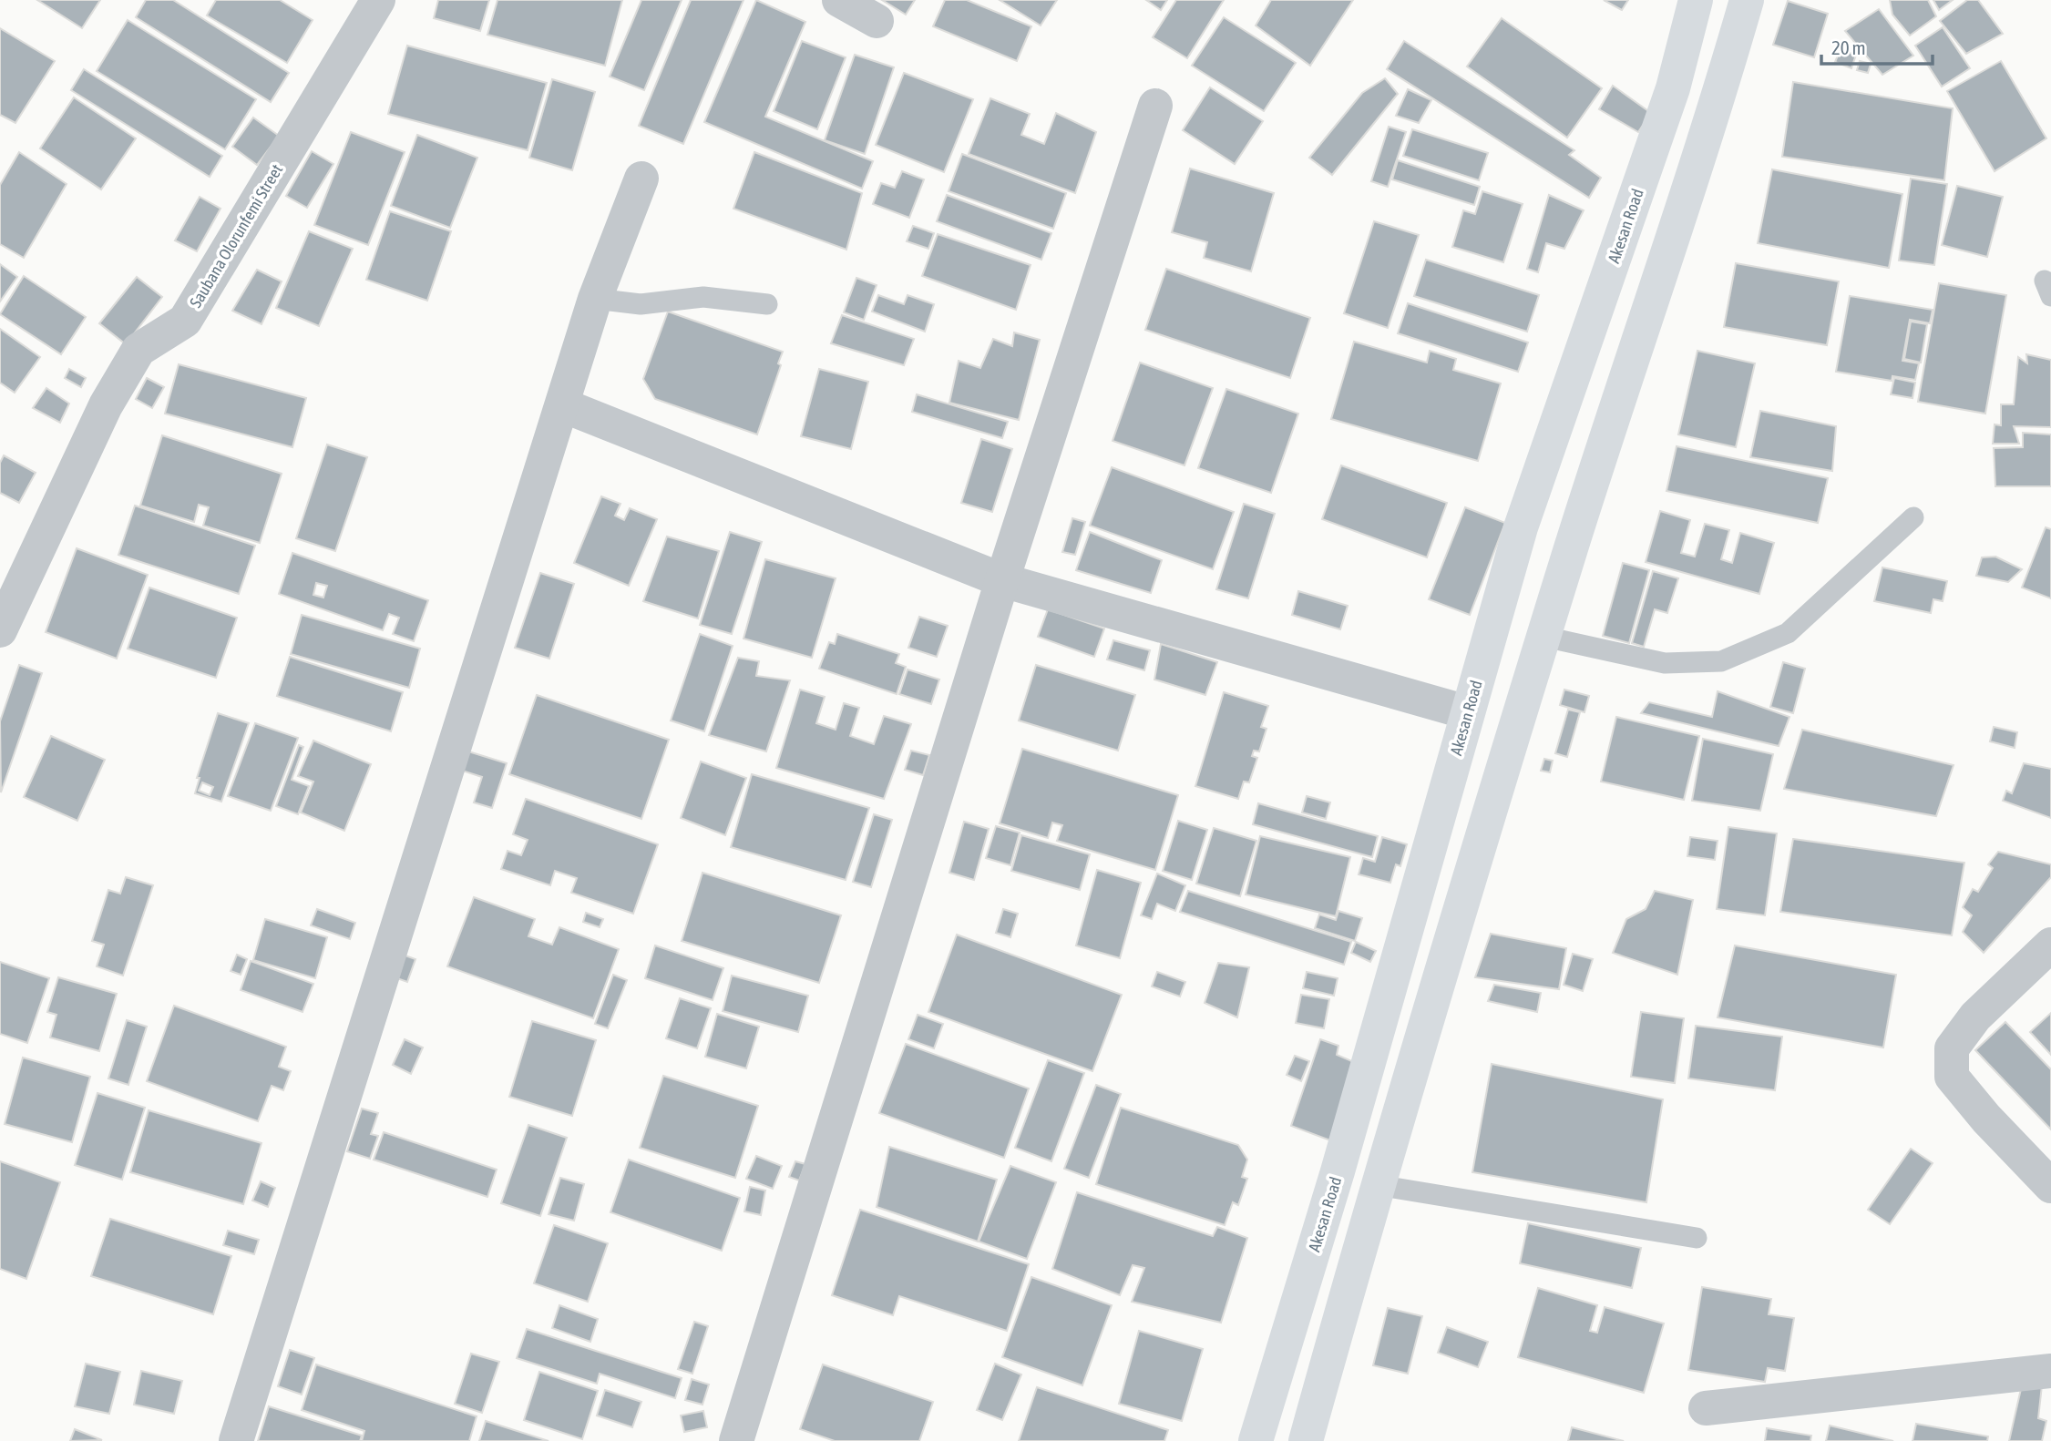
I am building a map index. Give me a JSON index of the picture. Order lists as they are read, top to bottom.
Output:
{
  "streets": {
    "street": ["Akesan Road", "Saubana Olorunfemi Street"]
  },
  "scale_bar": "20 m"
}
